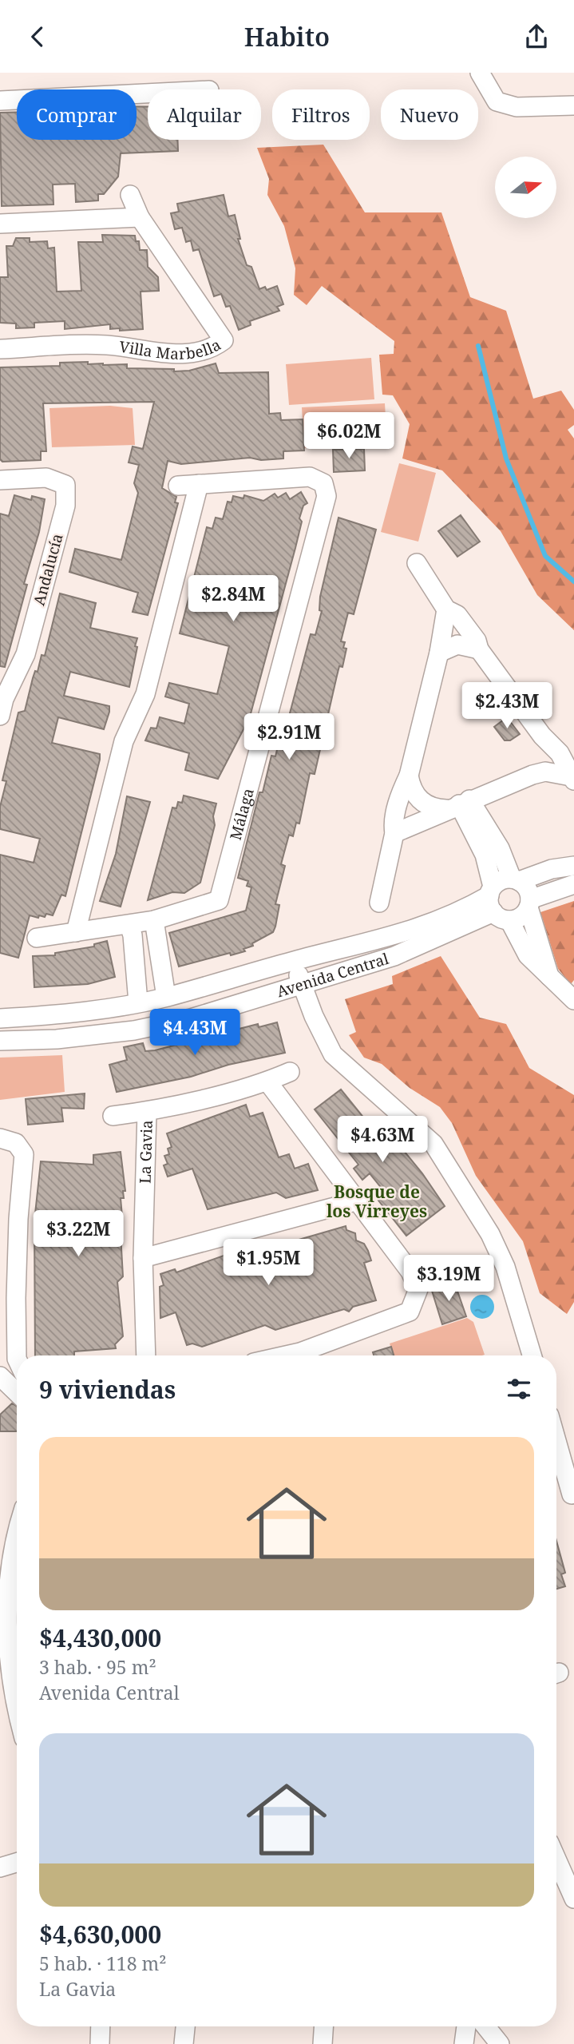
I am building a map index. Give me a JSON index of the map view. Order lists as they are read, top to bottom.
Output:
{
  "streets": {
    "street": [
      "Villa Marbella",
      "Andalucía",
      "Málaga",
      "Avenida Central",
      "La Gavia"
    ]
  },
  "districts": ["Bosque de los Virreyes"],
  "north": "right",
  "page": {
    "header": "Habito",
    "chip": [
      "Comprar",
      "Alquilar",
      "Filtros",
      "Nuevo"
    ],
    "price": [
      "$6.02M",
      "$2.84M",
      "$2.43M",
      "$2.91M",
      "$4.43M",
      "$4.63M",
      "$3.22M",
      "$1.95M",
      "$3.19M"
    ],
    "heading": "9 viviendas",
    "list": [
      {
        "name": "$4,430,000",
        "note": "3 hab. · 95 m² · Avenida Central"
      },
      {
        "name": "$4,630,000",
        "note": "5 hab. · 118 m² · La Gavia"
      }
    ]
  }
}
